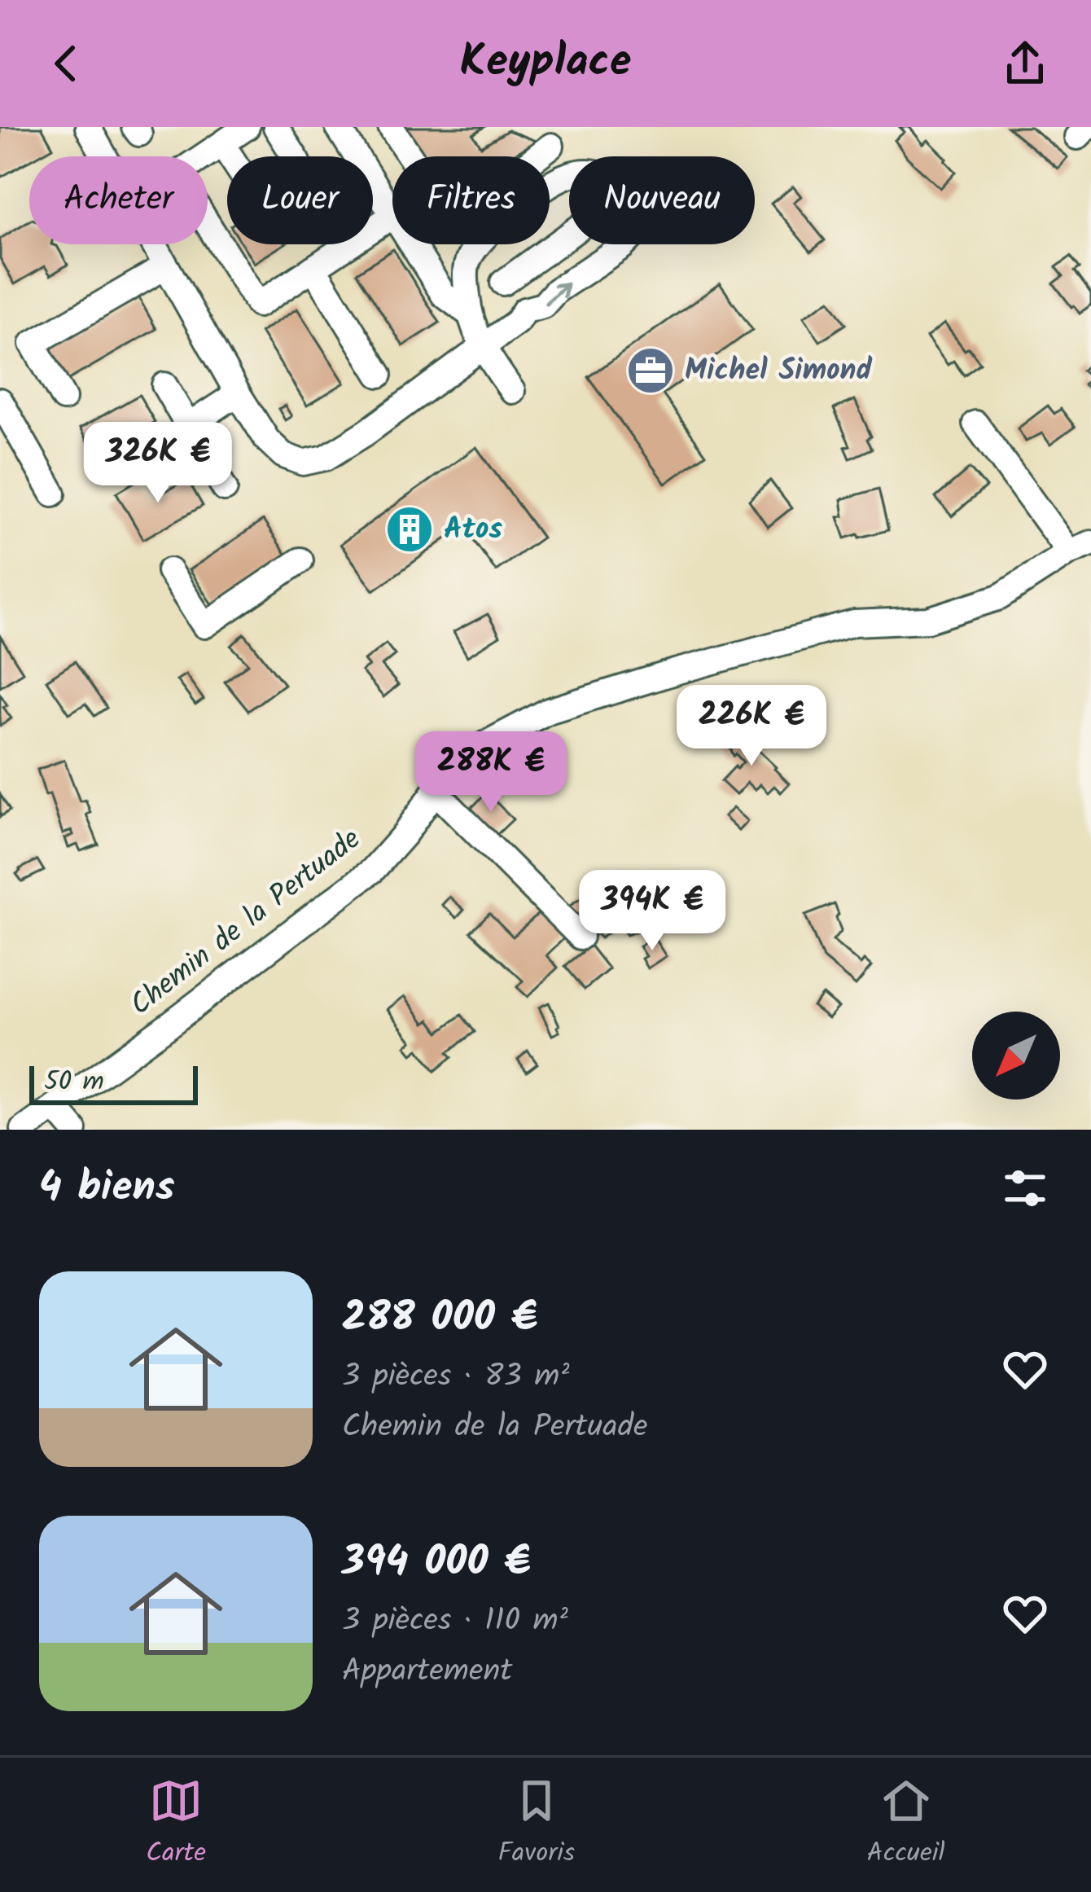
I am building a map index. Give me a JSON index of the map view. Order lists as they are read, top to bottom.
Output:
{
  "streets": {
    "street": ["Chemin de la Pertuade"]
  },
  "places": {
    "office": ["Michel Simond"],
    "building": ["Atos"]
  },
  "scale_bar": "50 m",
  "north": "bottom left",
  "page": {
    "header": "Keyplace",
    "chip": [
      "Acheter",
      "Louer",
      "Filtres",
      "Nouveau"
    ],
    "price": [
      "326K €",
      "226K €",
      "288K €",
      "394K €"
    ],
    "scale": "50 m",
    "heading": "4 biens",
    "list": [
      {
        "name": "288 000 €",
        "note": "3 pièces · 83 m² · Chemin de la Pertuade"
      },
      {
        "name": "394 000 €",
        "note": "3 pièces · 110 m² · Appartement"
      }
    ],
    "tabs": ["Carte", "Favoris", "Accueil"]
  }
}
